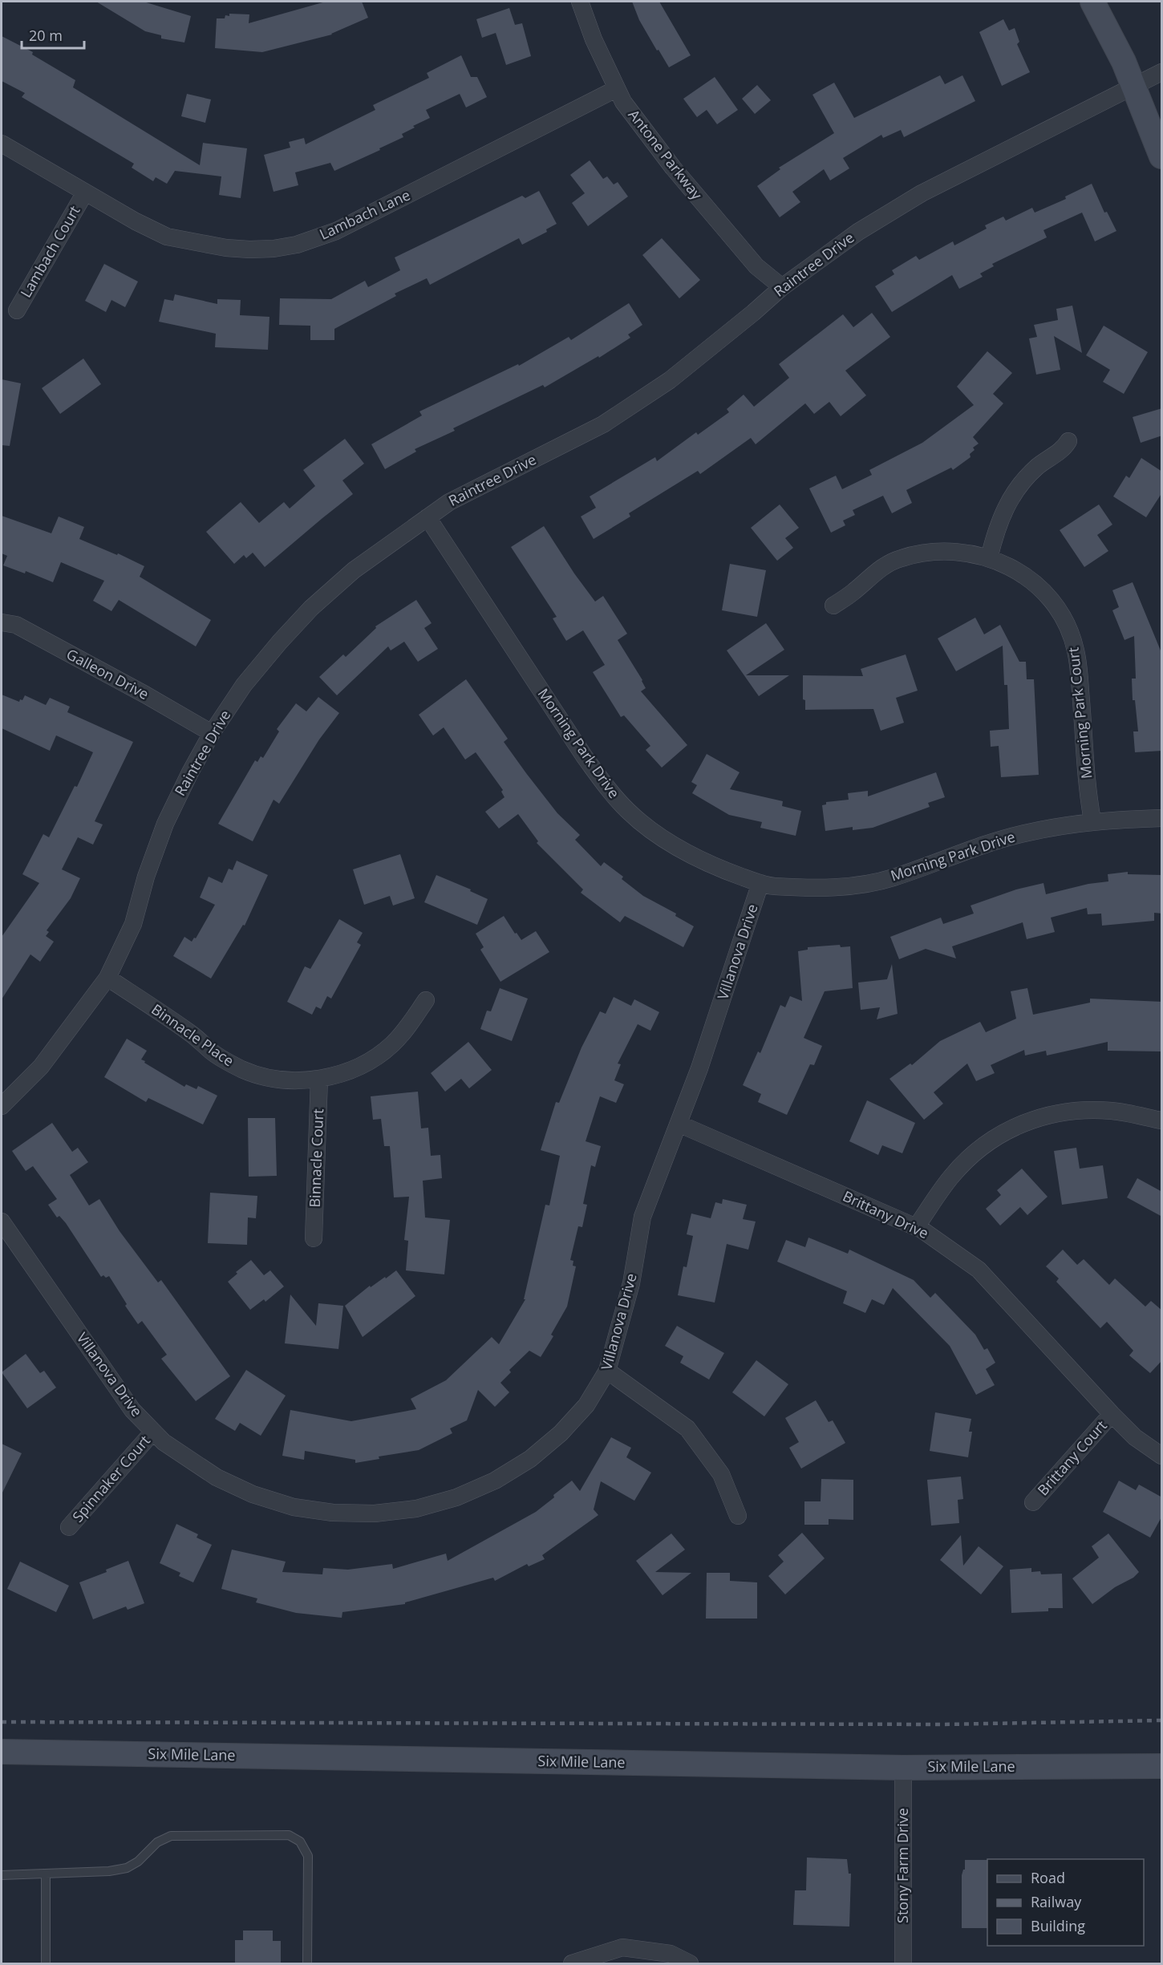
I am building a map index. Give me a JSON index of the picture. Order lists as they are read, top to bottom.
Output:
{
  "streets": {
    "street": [
      "Antone Parkway",
      "Lambach Lane",
      "Lambach Court",
      "Raintree Drive",
      "Galleon Drive",
      "Morning Park Court",
      "Morning Park Drive",
      "Villanova Drive",
      "Binnacle Place",
      "Binnacle Court",
      "Brittany Drive",
      "Brittany Court",
      "Spinnaker Court",
      "Six Mile Lane",
      "Stony Farm Drive"
    ]
  },
  "crossings": [
    ["Antone Parkway", "Lambach Lane"],
    ["Antone Parkway", "Raintree Drive"],
    ["Lambach Lane", "Lambach Court"],
    ["Raintree Drive", "Galleon Drive"],
    ["Raintree Drive", "Morning Park Drive"],
    ["Raintree Drive", "Binnacle Place"],
    ["Morning Park Court", "Morning Park Drive"],
    ["Morning Park Drive", "Villanova Drive"],
    ["Villanova Drive", "Brittany Drive"],
    ["Villanova Drive", "Spinnaker Court"],
    ["Binnacle Place", "Binnacle Court"],
    ["Brittany Drive", "Brittany Court"],
    ["Six Mile Lane", "Stony Farm Drive"]
  ],
  "legend": ["Road", "Railway", "Building"],
  "scale_bar": "20 m"
}
